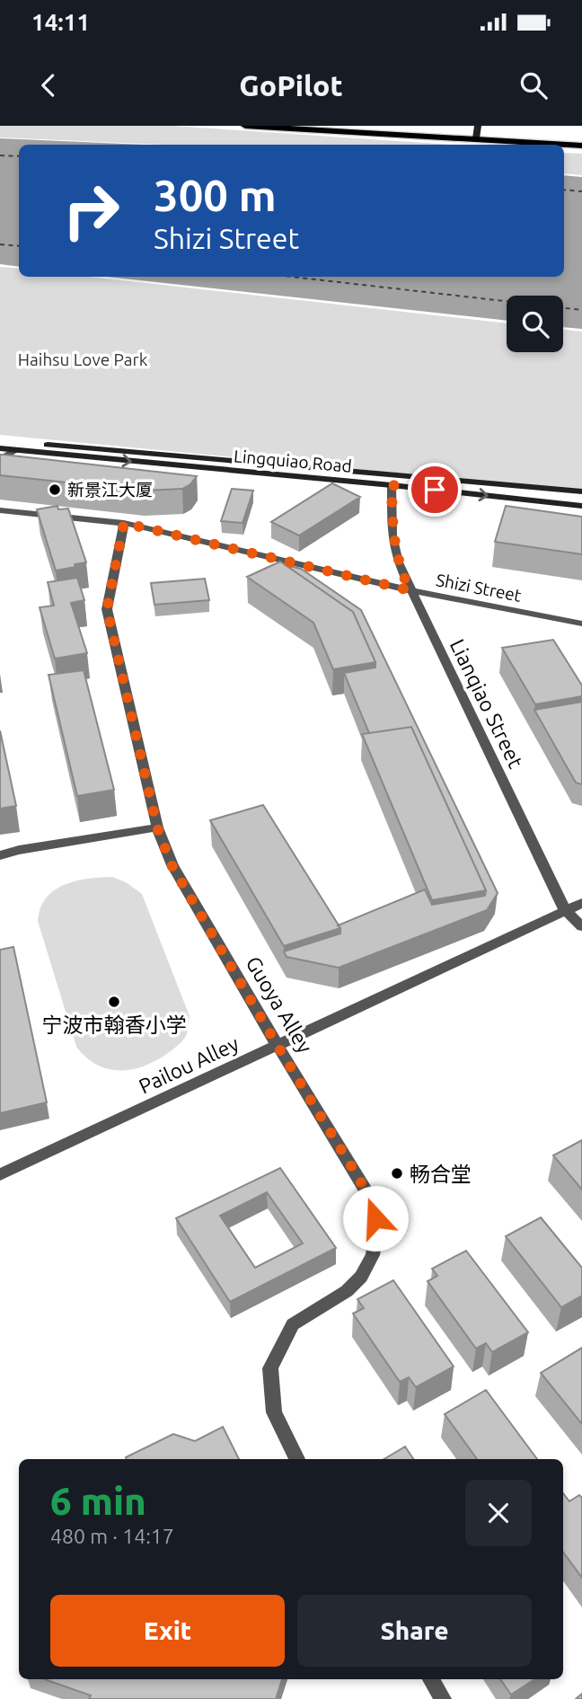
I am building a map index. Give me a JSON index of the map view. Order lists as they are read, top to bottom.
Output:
{
  "streets": {
    "main road": ["Lingquiao Road"],
    "street": [
      "Shizi Street",
      "Lianqiao Street",
      "Guoya Alley",
      "Pailou Alley"
    ]
  },
  "crossings": [
    ["Lingquiao Road", "Lianqiao Street"],
    ["Shizi Street", "Lianqiao Street"],
    ["Shizi Street", "Guoya Alley"],
    ["Lianqiao Street", "Pailou Alley"],
    ["Guoya Alley", "Pailou Alley"]
  ],
  "parks": ["Haihsu Love Park"],
  "places": ["新景江大厦", "宁波市翰香小学", "畅合堂"],
  "page": {
    "status": "14:11",
    "header": "GoPilot",
    "turn": ["300 m", "Shizi Street"],
    "heading": ["6 min", "480 m · 14:17"],
    "buttons": ["Exit", "Share"]
  }
}
